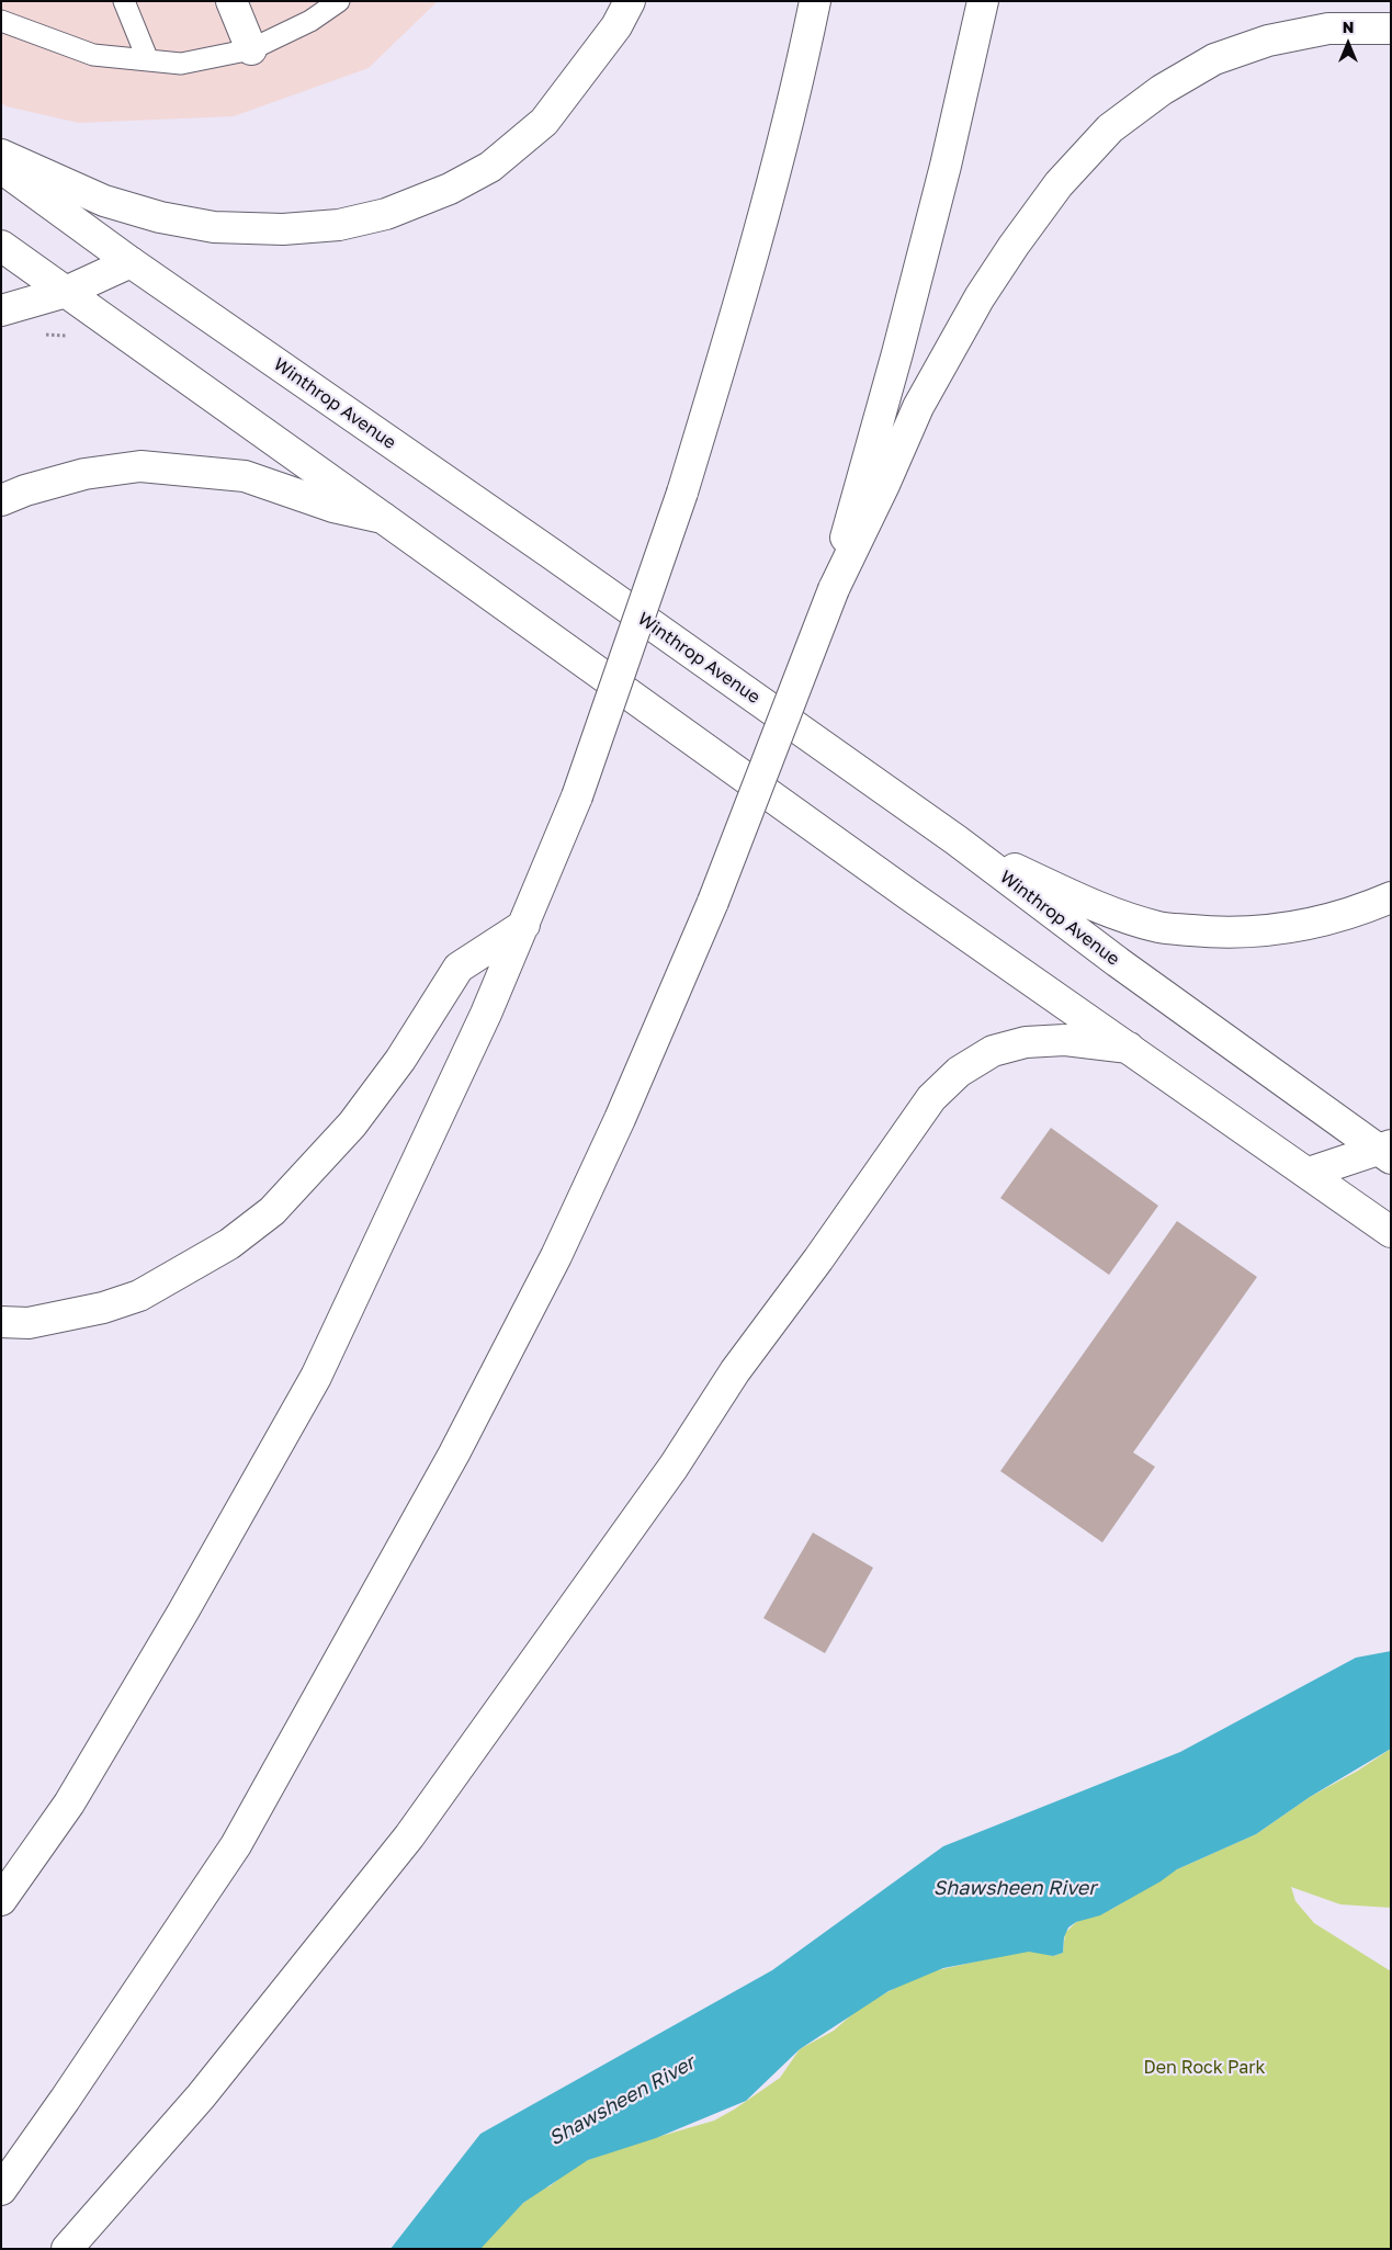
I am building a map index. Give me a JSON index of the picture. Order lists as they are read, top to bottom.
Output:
{
  "streets": {
    "main road": ["Winthrop Avenue"]
  },
  "water": ["Shawsheen River"],
  "parks": ["Den Rock Park"],
  "north": "top"
}
